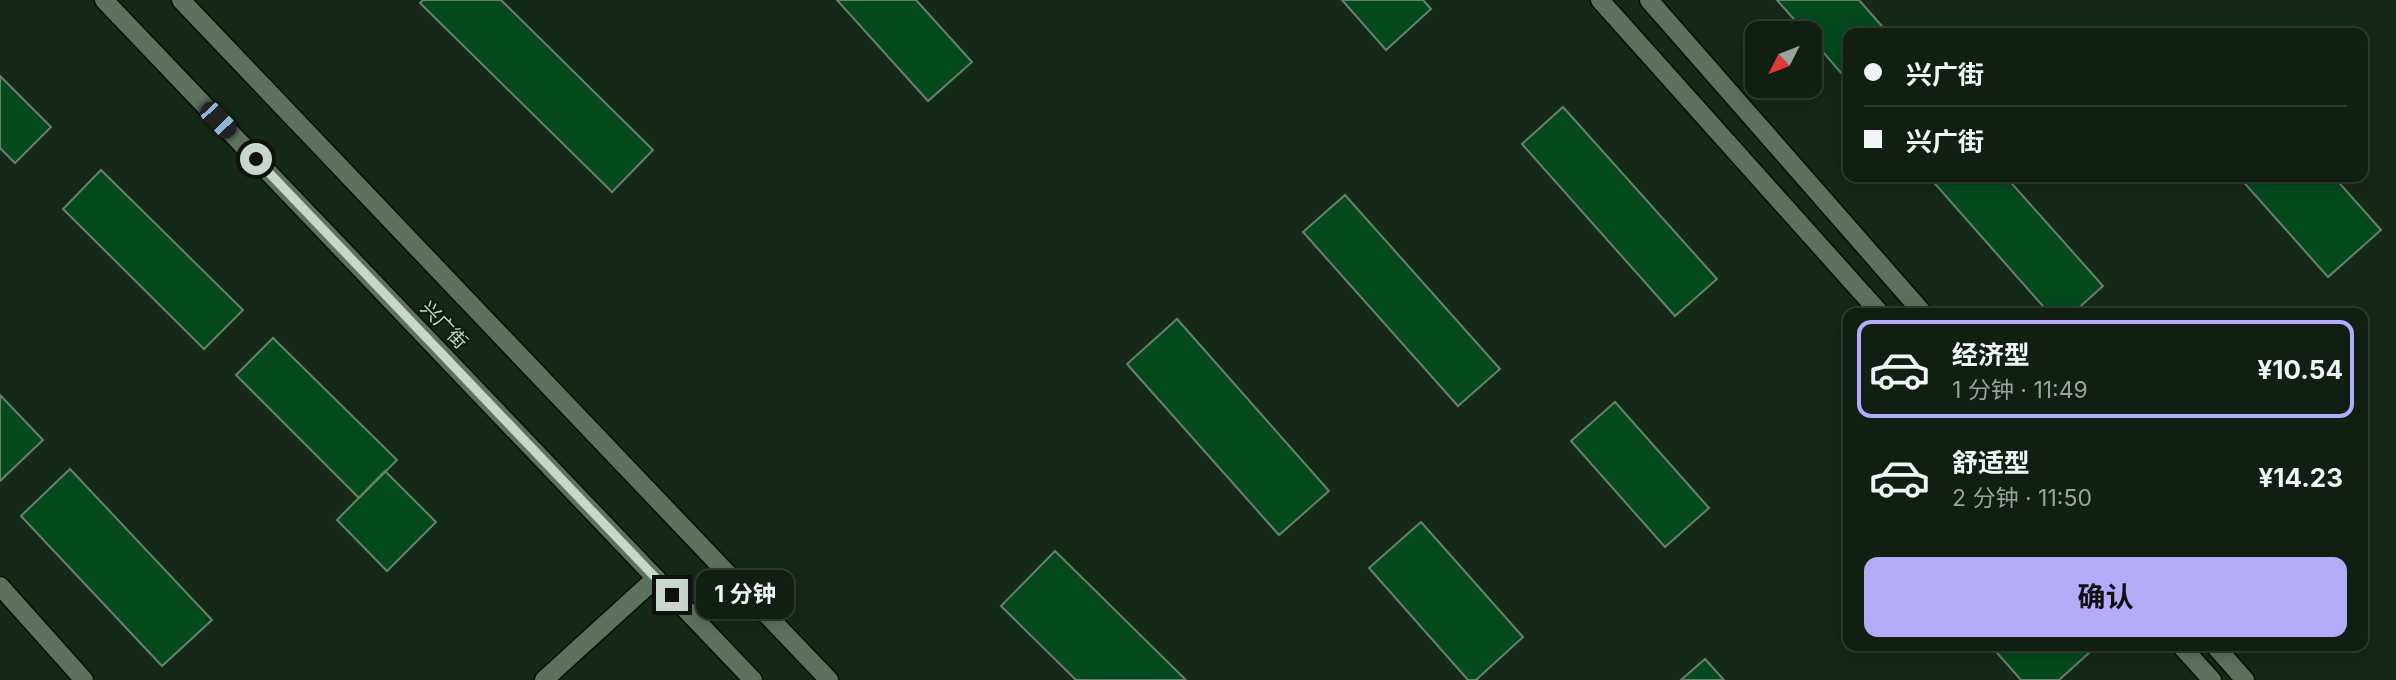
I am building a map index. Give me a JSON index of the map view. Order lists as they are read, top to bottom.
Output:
{
  "streets": {
    "street": ["兴广街"]
  },
  "north": "bottom left",
  "page": {
    "banner": ["兴广街", "兴广街"],
    "list": [
      {
        "name": "经济型",
        "note": "1 分钟 · 11:49",
        "value": "¥10.54"
      },
      {
        "name": "舒适型",
        "note": "2 分钟 · 11:50",
        "value": "¥14.23"
      }
    ],
    "buttons": "确认",
    "bubble": "1 分钟"
  }
}
